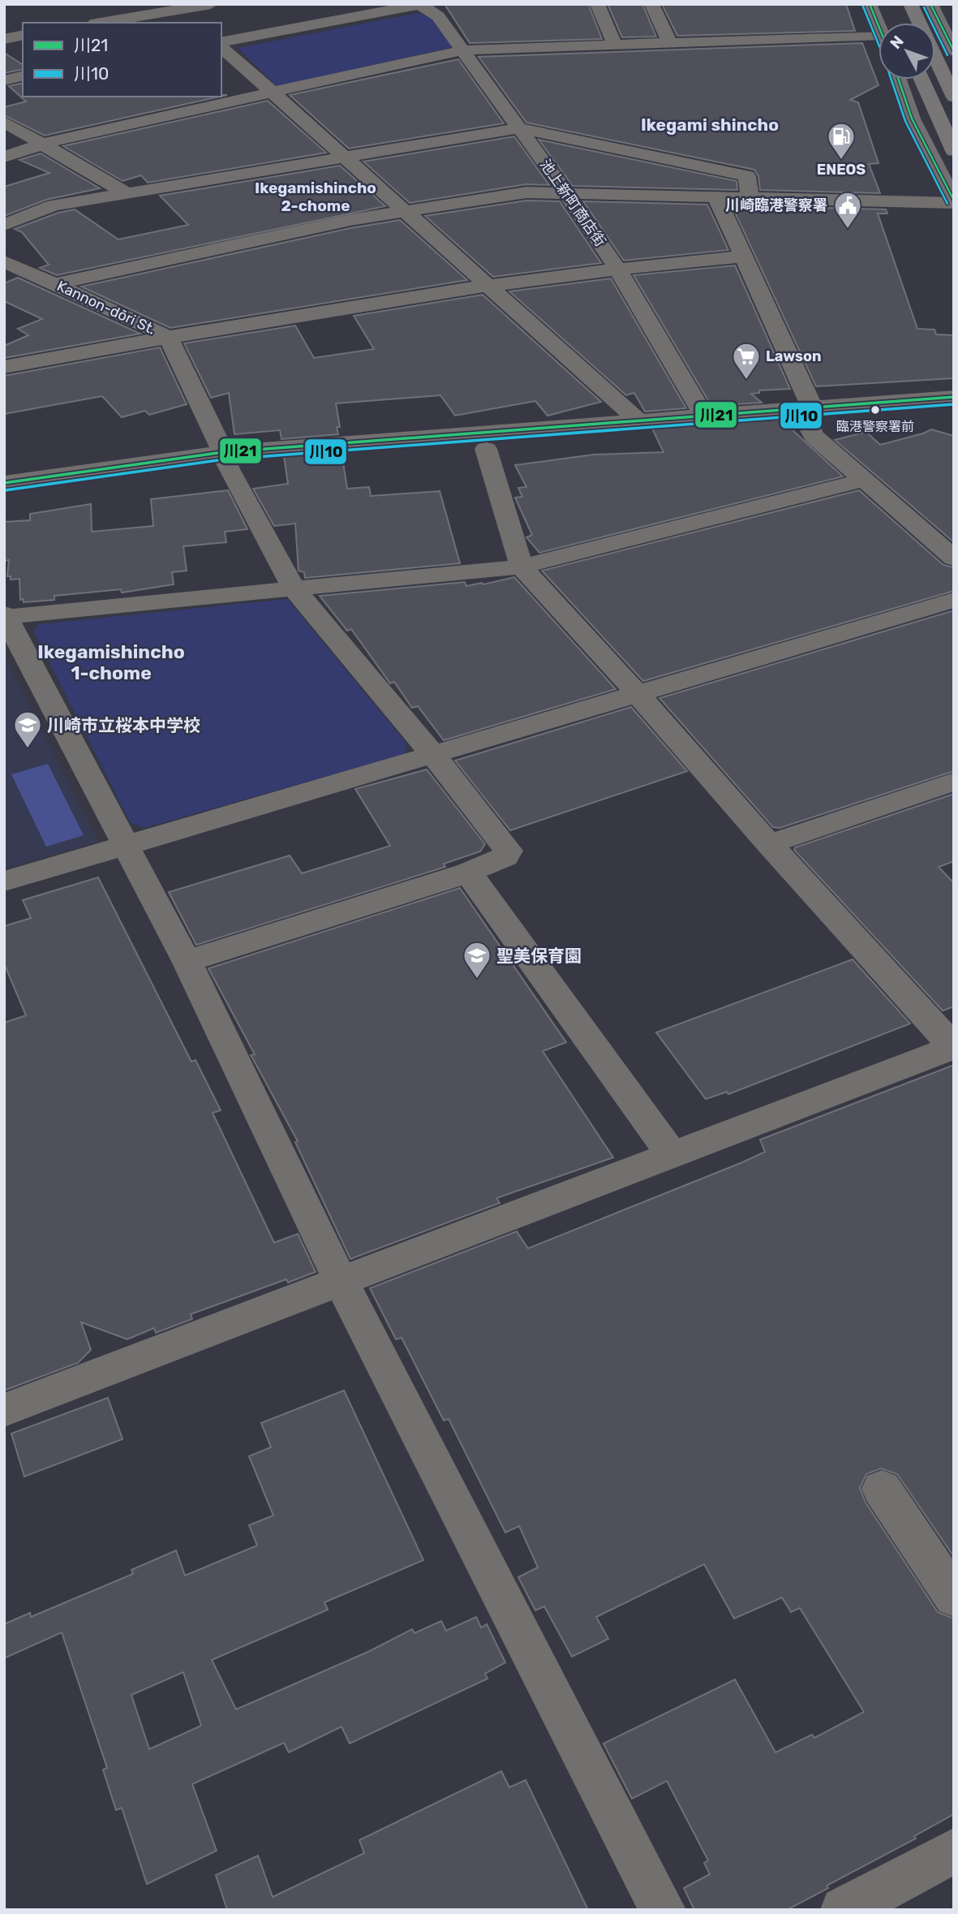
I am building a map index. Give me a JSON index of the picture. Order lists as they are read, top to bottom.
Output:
{
  "streets": {
    "street": ["池上新町商店街", "Kannon-dōri St."]
  },
  "districts": ["Ikegami shincho", "Ikegamishincho 2-chome", "Ikegamishincho 1-chome"],
  "places": {
    "fuel station": ["ENEOS"],
    "public building": ["川崎臨港警察署"],
    "supermarket": ["Lawson"],
    "other": ["臨港警察署前"],
    "school or university": ["川崎市立桜本中学校", "聖美保育園"]
  },
  "lines": ["transit line 川21", "transit line 川10"],
  "legend": ["川21", "川10"],
  "north": "top left"
}
